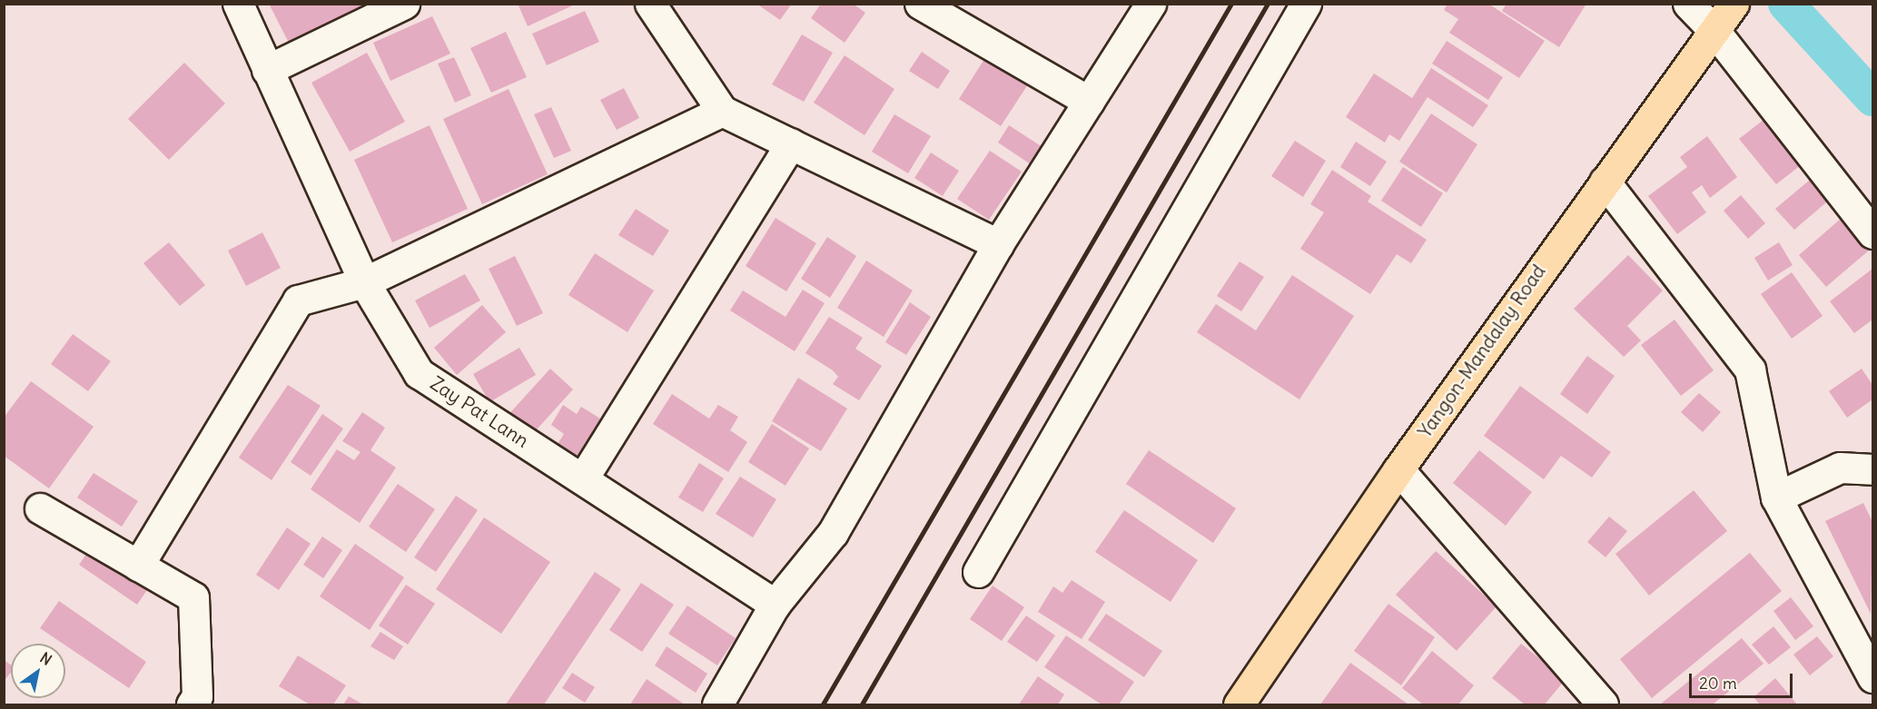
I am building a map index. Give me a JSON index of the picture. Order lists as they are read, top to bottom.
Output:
{
  "streets": {
    "highway": ["Yangon-Mandalay Road"],
    "street": ["Zay Pat Lann"]
  },
  "scale_bar": "20 m",
  "north": "top right"
}
